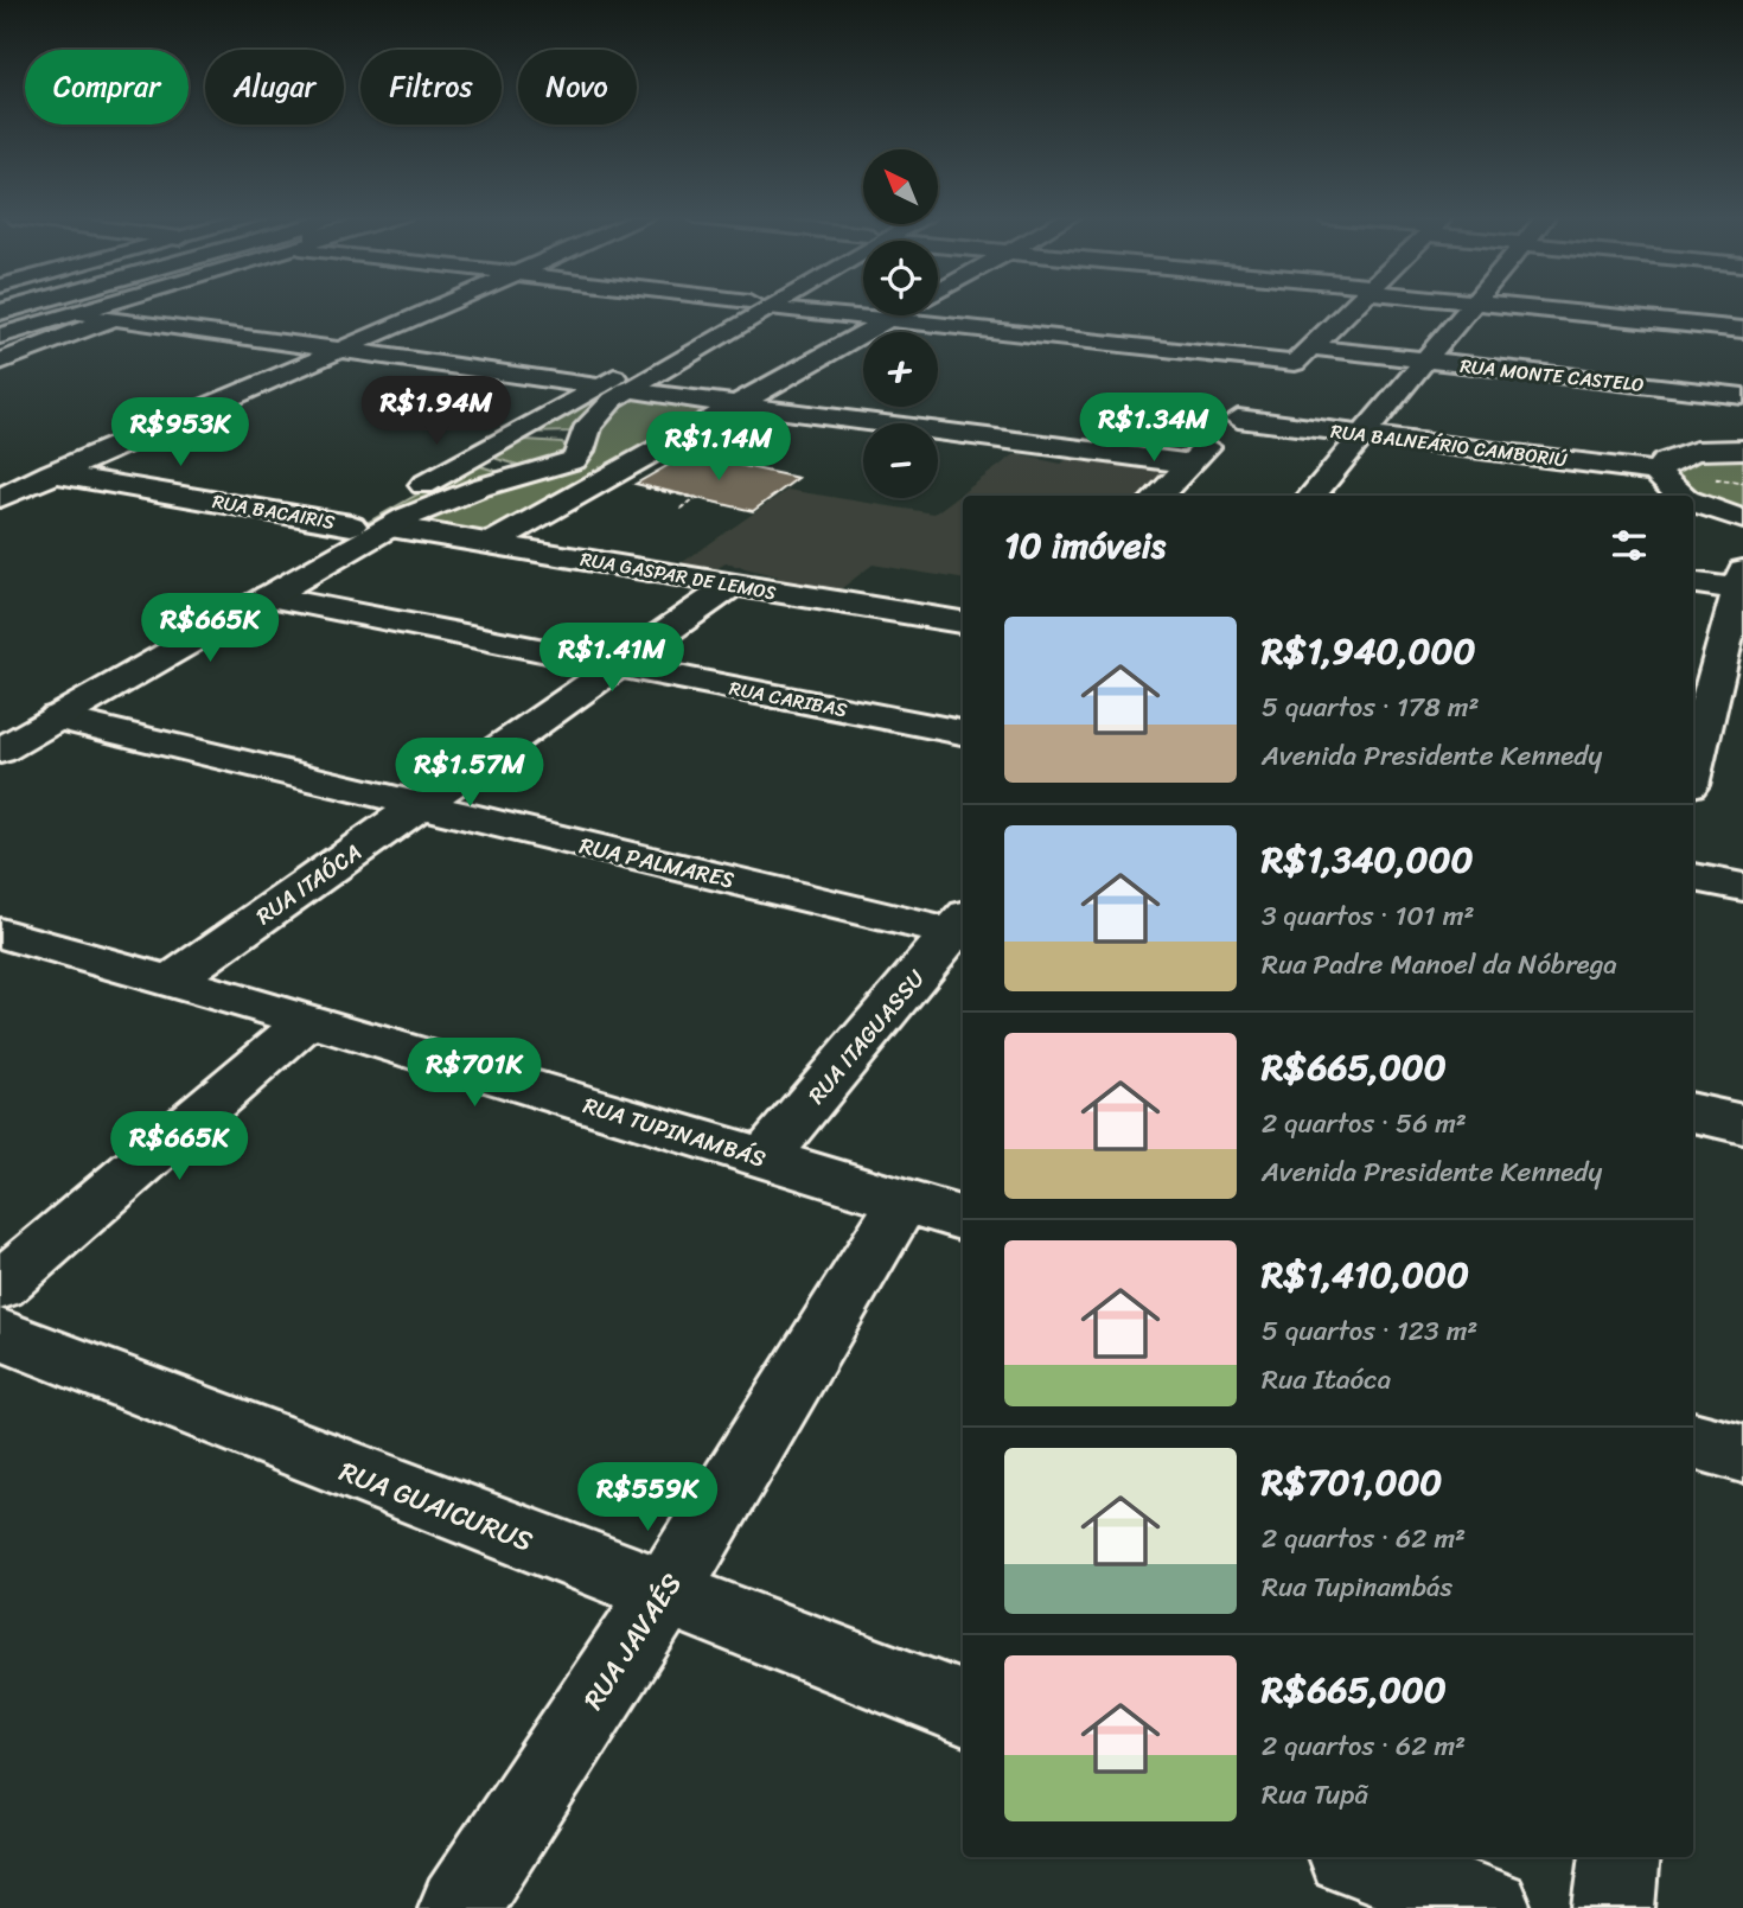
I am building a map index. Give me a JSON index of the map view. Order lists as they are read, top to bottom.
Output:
{
  "streets": {
    "main road": [
      "RUA MONTE CASTELO",
      "RUA BALNEÁRIO CAMBORIÚ",
      "RUA BACAIRIS",
      "RUA GASPAR DE LEMOS",
      "RUA CARIBAS",
      "RUA PALMARES",
      "RUA ITAÓCA",
      "RUA ITAGUASSU",
      "RUA TUPINAMBÁS",
      "RUA GUAICURUS",
      "RUA JAVAÉS"
    ]
  },
  "crossings": [
    ["RUA GASPAR DE LEMOS", "RUA ITAÓCA"],
    ["RUA CARIBAS", "RUA ITAÓCA"],
    ["RUA PALMARES", "RUA ITAÓCA"],
    ["RUA PALMARES", "RUA ITAGUASSU"],
    ["RUA ITAÓCA", "RUA TUPINAMBÁS"],
    ["RUA ITAGUASSU", "RUA TUPINAMBÁS"],
    ["RUA TUPINAMBÁS", "RUA JAVAÉS"],
    ["RUA GUAICURUS", "RUA JAVAÉS"]
  ],
  "north": "top left",
  "page": {
    "chip": [
      "Comprar",
      "Alugar",
      "Filtros",
      "Novo"
    ],
    "map_buttons": ["+", "−"],
    "price": [
      "R$1.94M",
      "R$1.34M",
      "R$953K",
      "R$1.14M",
      "R$665K",
      "R$1.41M",
      "R$1.57M",
      "R$701K",
      "R$665K",
      "R$559K"
    ],
    "heading": "10 imóveis",
    "list": [
      {
        "name": "R$1,940,000",
        "note": "5 quartos · 178 m² · Avenida Presidente Kennedy"
      },
      {
        "name": "R$1,340,000",
        "note": "3 quartos · 101 m² · Rua Padre Manoel da Nóbrega"
      },
      {
        "name": "R$665,000",
        "note": "2 quartos · 56 m² · Avenida Presidente Kennedy"
      },
      {
        "name": "R$1,410,000",
        "note": "5 quartos · 123 m² · Rua Itaóca"
      },
      {
        "name": "R$701,000",
        "note": "2 quartos · 62 m² · Rua Tupinambás"
      },
      {
        "name": "R$665,000",
        "note": "2 quartos · 62 m² · Rua Tupã"
      }
    ]
  }
}
